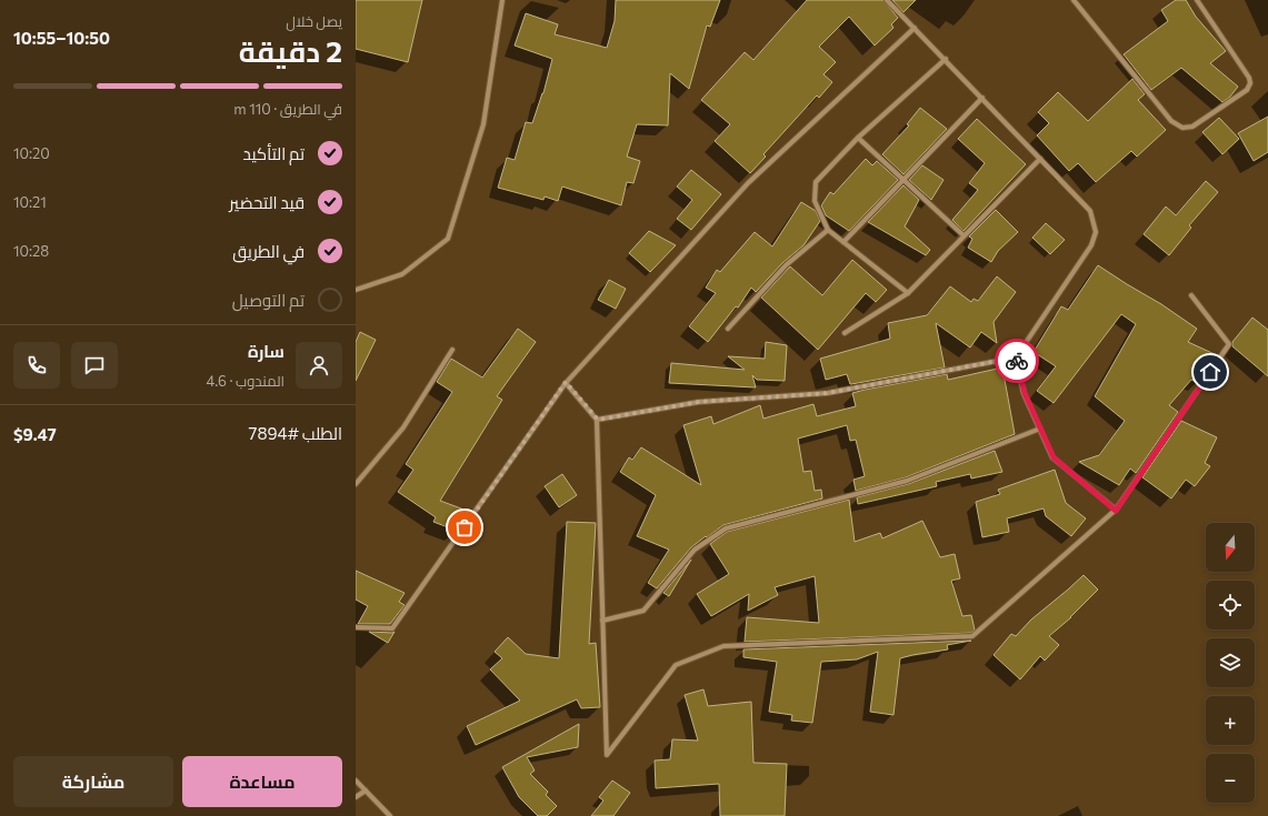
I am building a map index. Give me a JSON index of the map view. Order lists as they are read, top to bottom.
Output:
{
  "north": "bottom",
  "page": {
    "heading": ["2 دقيقة", "يصل خلال", "10:50–10:55"],
    "panel": [
      "سارة",
      "المندوب · 4.6",
      "الطلب #7894",
      "$9.47"
    ],
    "bar": "في الطريق · 110 m",
    "list": [
      ["تم التأكيد", "10:20"],
      ["قيد التحضير", "10:21"],
      ["في الطريق", "10:28"],
      "تم التوصيل"
    ],
    "map_buttons": ["+", "−"],
    "buttons": ["مساعدة", "مشاركة"]
  }
}
